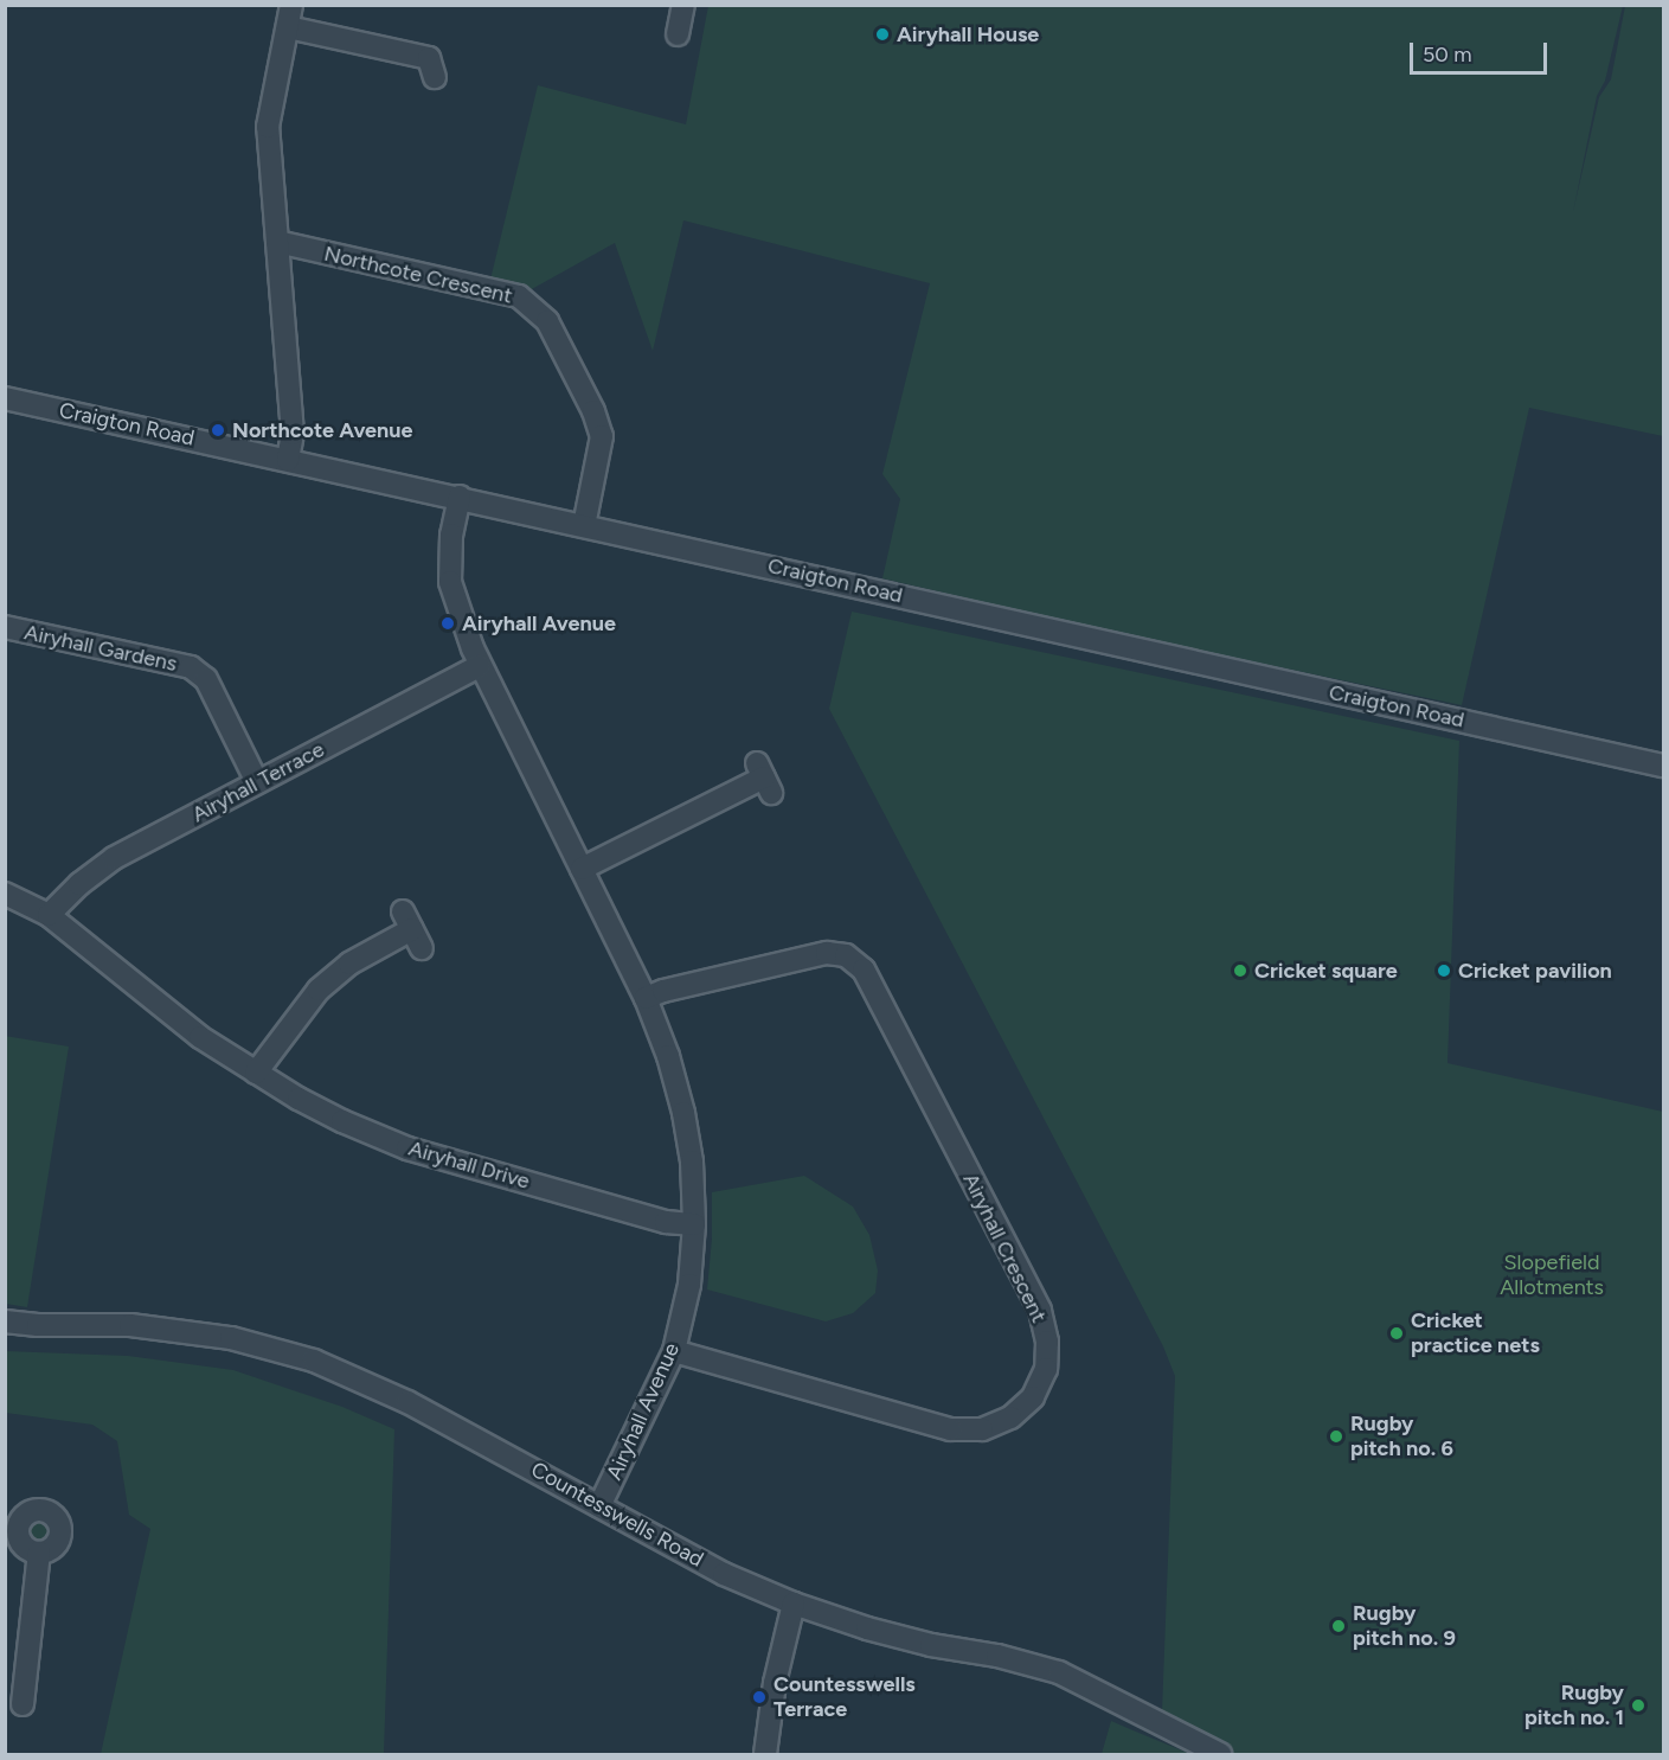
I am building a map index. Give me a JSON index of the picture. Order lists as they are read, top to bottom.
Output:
{
  "streets": {
    "street": [
      "Northcote Crescent",
      "Craigton Road",
      "Airyhall Gardens",
      "Airyhall Terrace",
      "Airyhall Drive",
      "Airyhall Crescent",
      "Airyhall Avenue",
      "Countesswells Road"
    ]
  },
  "crossings": [
    ["Northcote Crescent", "Craigton Road"],
    ["Craigton Road", "Airyhall Avenue"],
    ["Airyhall Gardens", "Airyhall Terrace"],
    ["Airyhall Terrace", "Airyhall Drive"],
    ["Airyhall Terrace", "Airyhall Avenue"],
    ["Airyhall Drive", "Airyhall Avenue"],
    ["Airyhall Crescent", "Airyhall Avenue"],
    ["Airyhall Avenue", "Countesswells Road"]
  ],
  "parks": ["Slopefield Allotments"],
  "places": [
    "Airyhall House",
    "Northcote Avenue",
    "Airyhall Avenue",
    "Cricket square",
    "Cricket pavilion",
    "Cricket practice nets",
    "Rugby pitch no. 6",
    "Rugby pitch no. 9",
    "Countesswells Terrace",
    "Rugby pitch no. 1"
  ],
  "scale_bar": "50 m"
}
